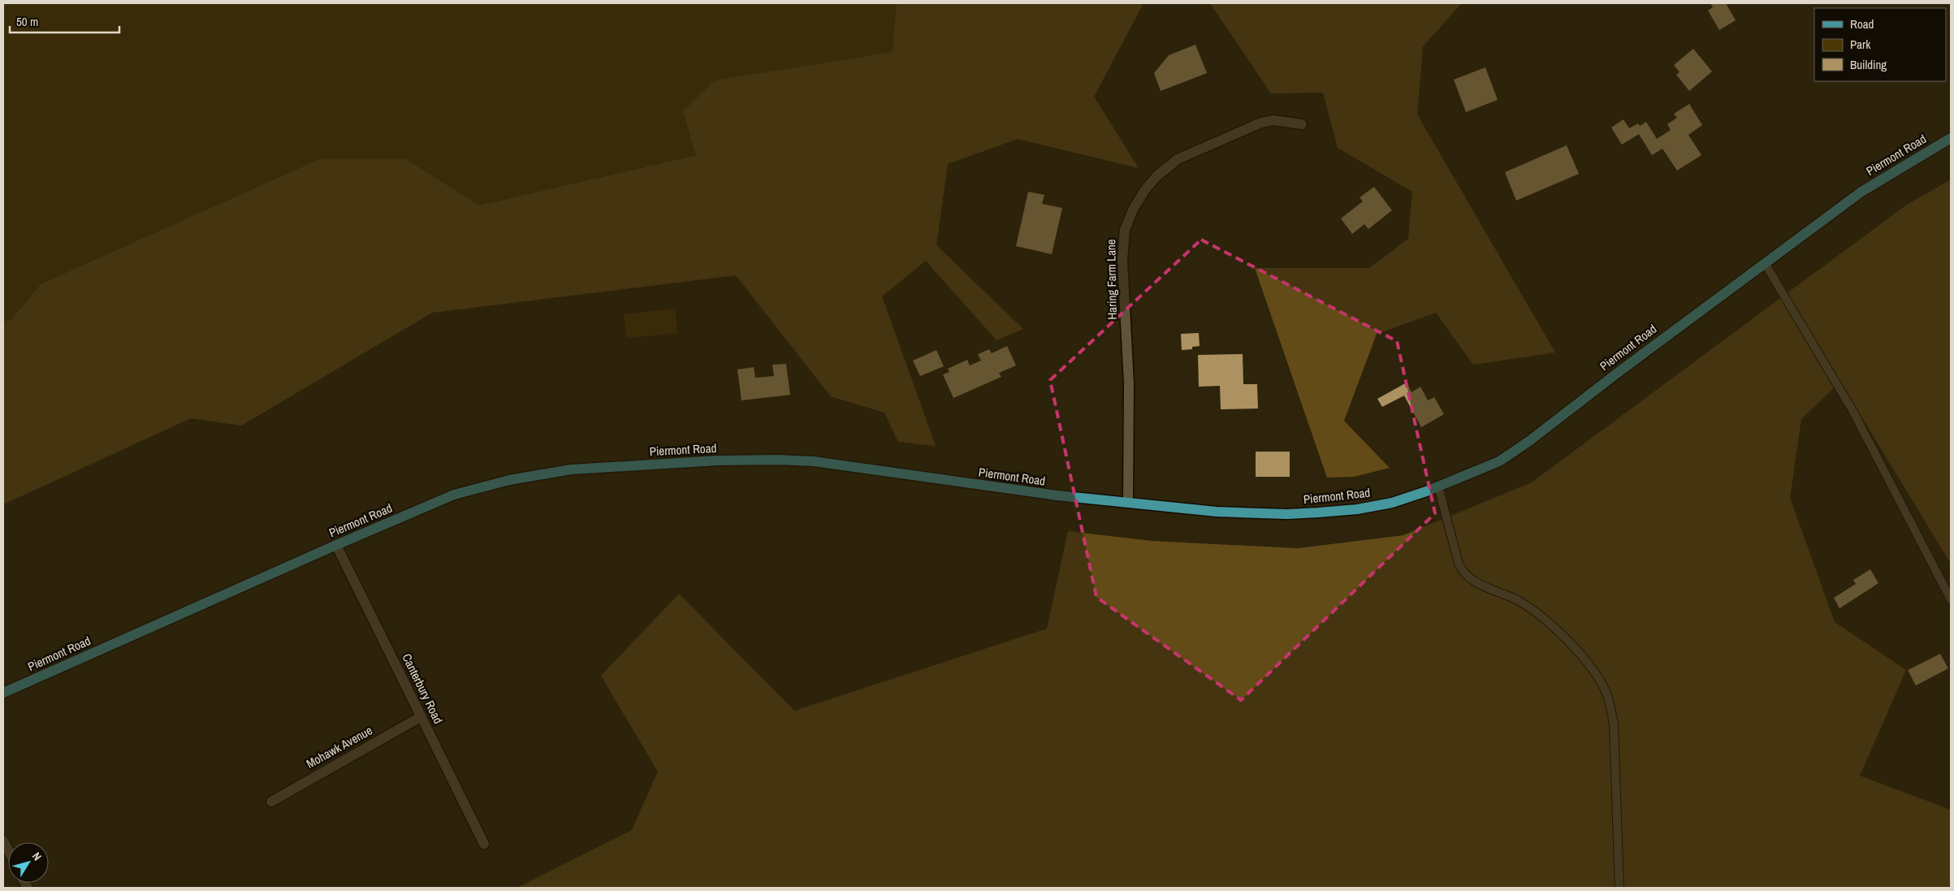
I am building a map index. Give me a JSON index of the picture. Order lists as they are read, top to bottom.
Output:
{
  "streets": {
    "main road": ["Piermont Road"],
    "street": ["Haring Farm Lane", "Canterbury Road", "Mohawk Avenue"]
  },
  "crossings": [
    ["Piermont Road", "Haring Farm Lane"],
    ["Piermont Road", "Canterbury Road"],
    ["Canterbury Road", "Mohawk Avenue"]
  ],
  "legend": ["Road", "Park", "Building"],
  "scale_bar": "50 m",
  "north": "top right"
}
